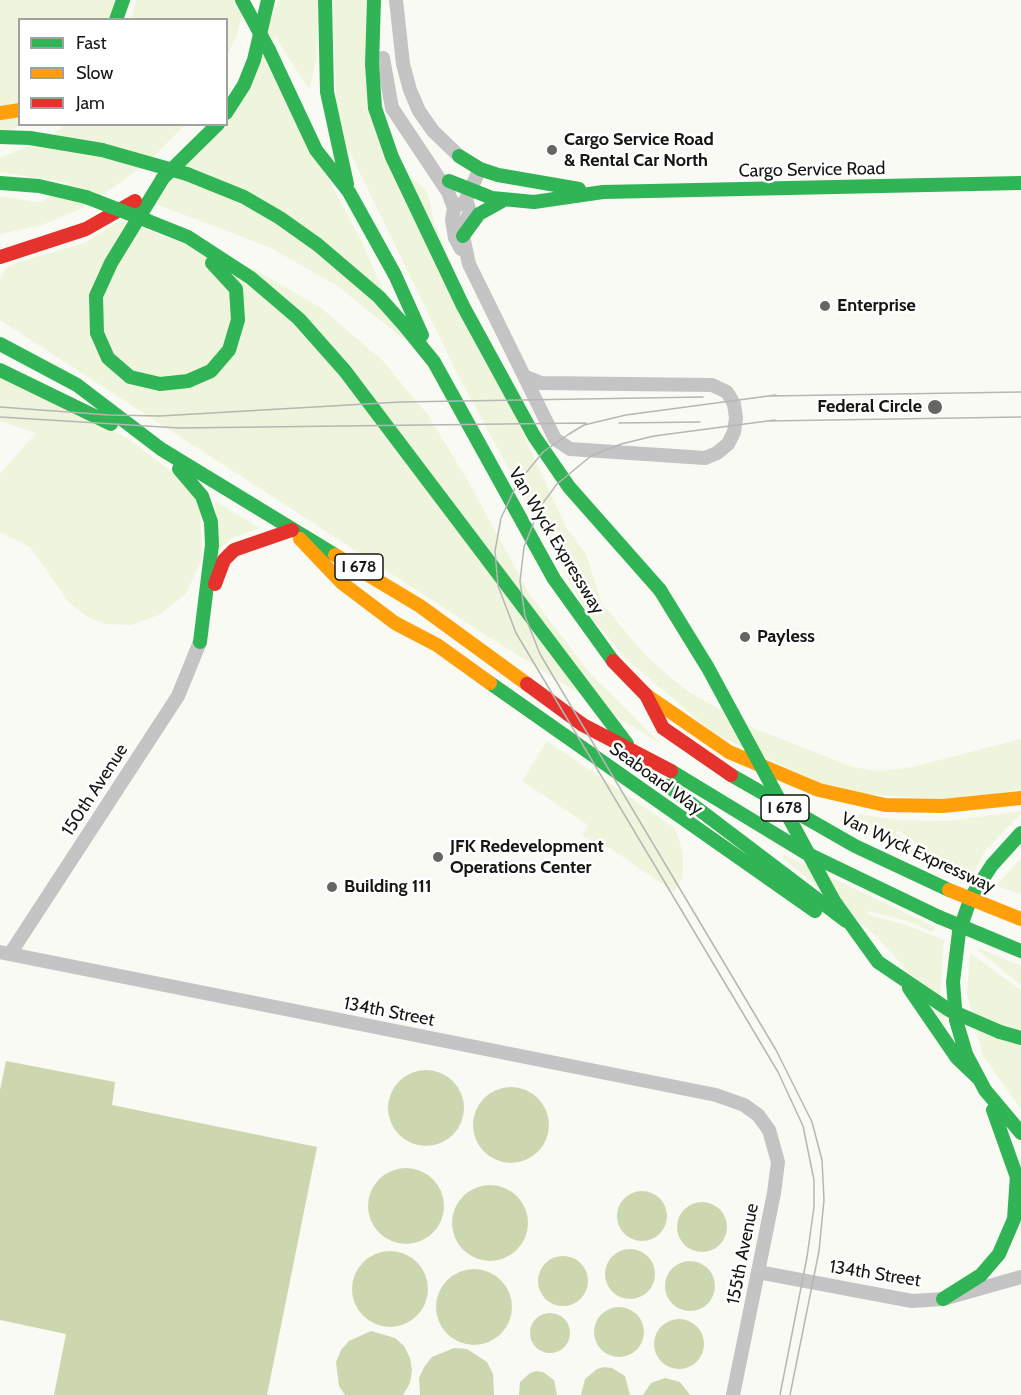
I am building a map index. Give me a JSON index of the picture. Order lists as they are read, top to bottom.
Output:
{
  "streets": {
    "main road": [
      "Cargo Service Road",
      "Van Wyck Expressway",
      "I 678",
      "Seaboard Way"
    ],
    "street": ["150th Avenue", "134th Street", "155th Avenue"]
  },
  "crossings": [
    ["I 678", "Seaboard Way"],
    ["150th Avenue", "134th Street"],
    ["134th Street", "155th Avenue"]
  ],
  "places": [
    "Cargo Service Road & Rental Car North",
    "Enterprise",
    "Federal Circle",
    "Payless",
    "JFK Redevelopment Operations Center",
    "Building 111"
  ],
  "legend": ["Fast", "Slow", "Jam"]
}
